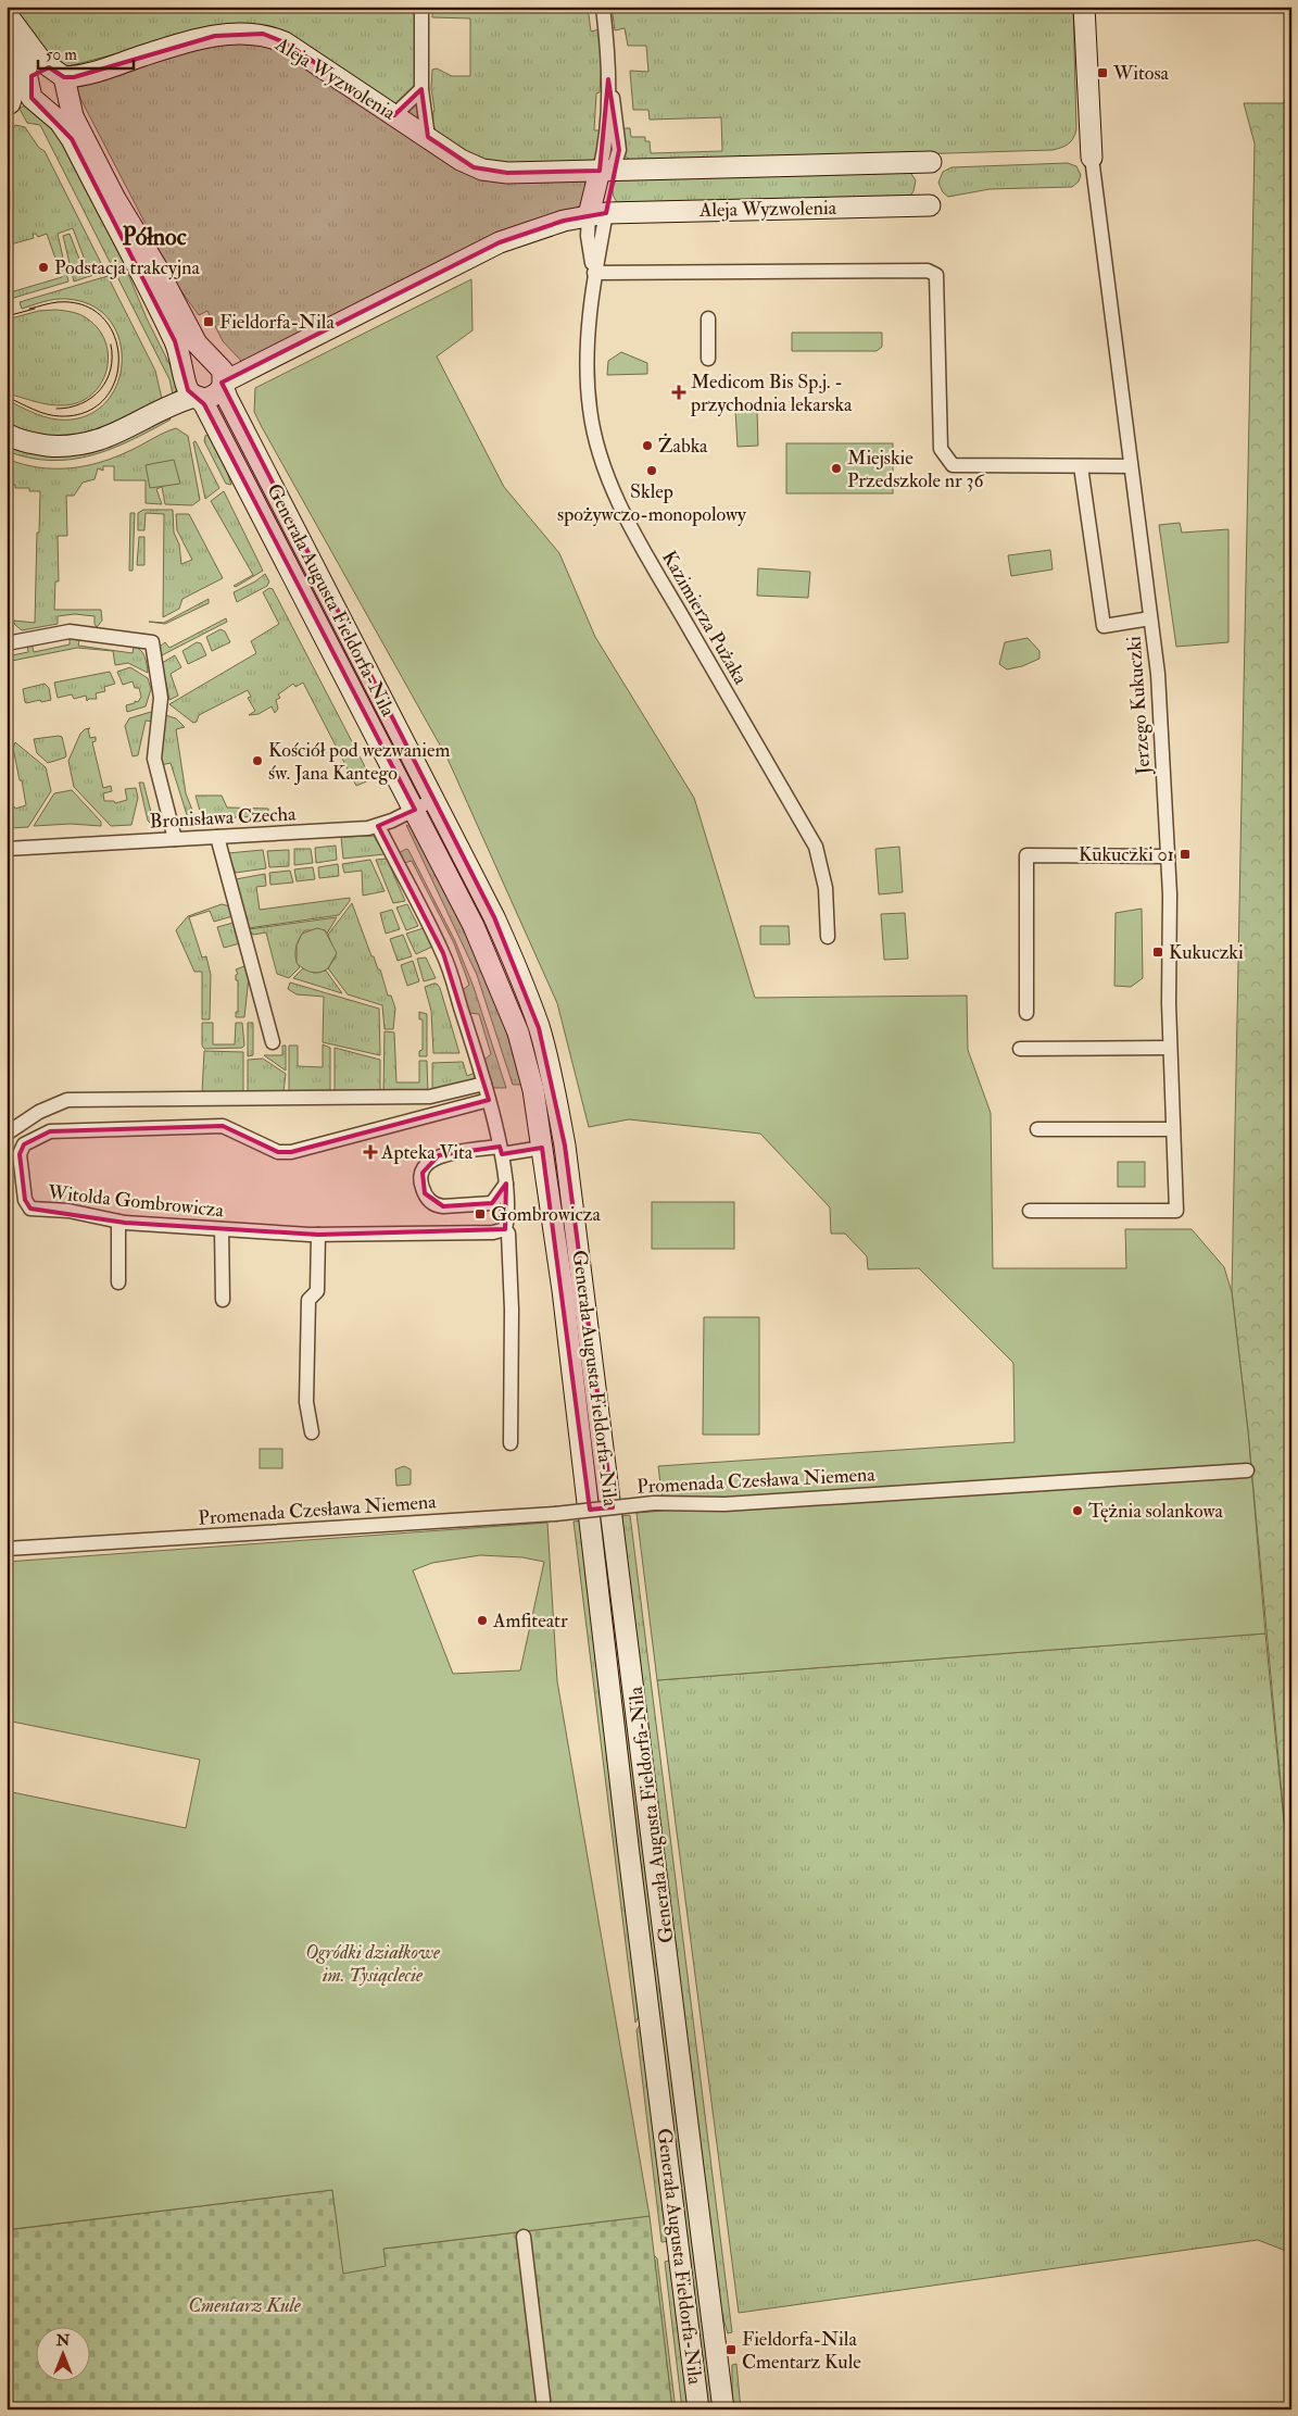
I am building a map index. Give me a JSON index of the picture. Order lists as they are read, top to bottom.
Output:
{
  "streets": {
    "street": [
      "Aleja Wyzwolenia",
      "Generała Augusta Fieldorfa-Nila",
      "Kazimierza Pużaka",
      "Jerzego Kukuczki",
      "Bronisława Czecha",
      "Witolda Gombrowicza",
      "Promenada Czesława Niemena"
    ]
  },
  "crossings": [
    ["Aleja Wyzwolenia", "Generała Augusta Fieldorfa-Nila"],
    ["Aleja Wyzwolenia", "Kazimierza Pużaka"],
    ["Generała Augusta Fieldorfa-Nila", "Bronisława Czecha"]
  ],
  "districts": ["Północ"],
  "parks": ["Ogródki działkowe im. Tysiąclecie", "Cmentarz Kule"],
  "places": {
    "transit": [
      "Witosa",
      "Fieldorfa-Nila",
      "Kukuczki 01",
      "Kukuczki",
      "Gombrowicza",
      "Fieldorfa-Nila Cmentarz Kule"
    ],
    "other": [
      "Podstacja trakcyjna",
      "Żabka",
      "Miejskie Przedszkole nr 36",
      "Sklep spożywczo-monopolowy",
      "Kościół pod wezwaniem św. Jana Kantego",
      "Tężnia solankowa",
      "Amfiteatr"
    ],
    "health": ["Medicom Bis Sp.j. - przychodnia lekarska", "Apteka Vita"]
  },
  "scale_bar": "50 m",
  "north": "top"
}
